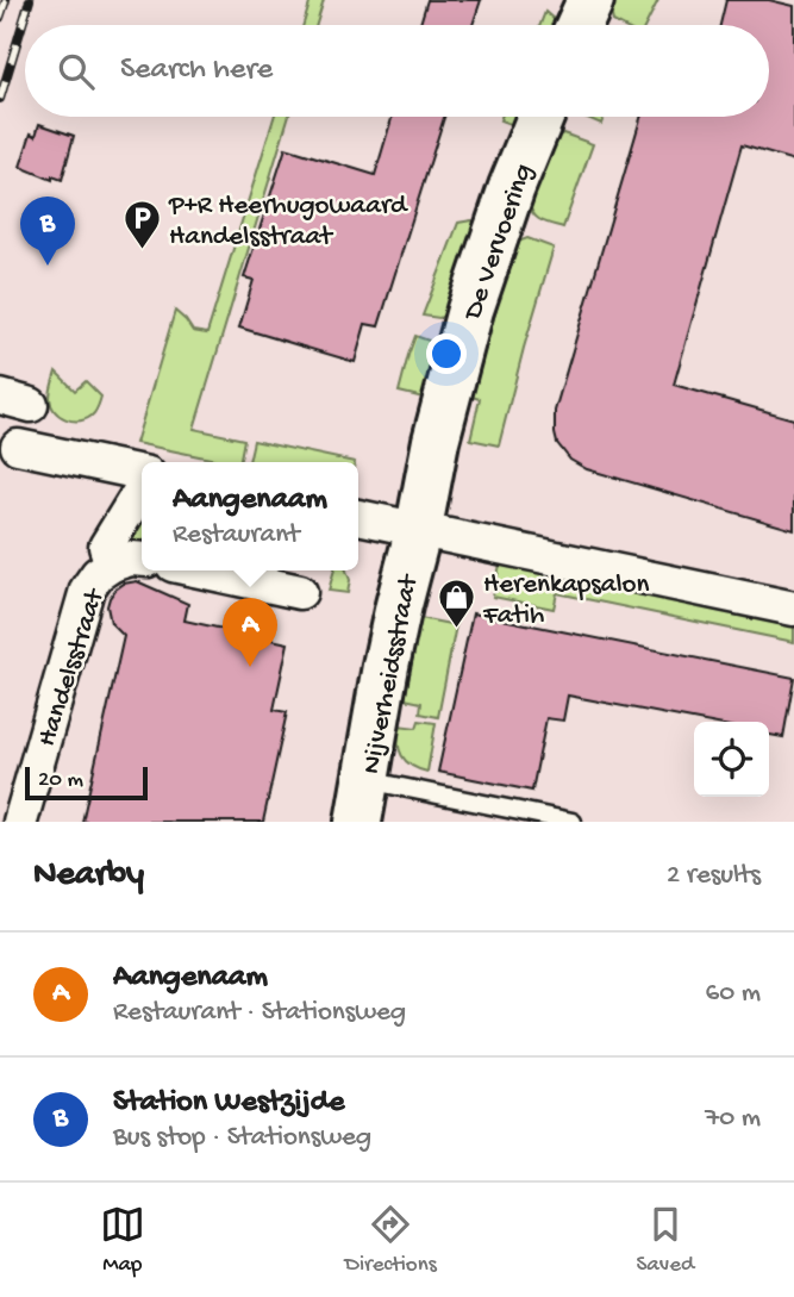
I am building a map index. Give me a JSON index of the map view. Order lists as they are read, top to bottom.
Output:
{
  "streets": {
    "street": ["De Vervoering", "Handelsstraat", "Nijverheidsstraat"]
  },
  "crossings": [
    ["De Vervoering", "Nijverheidsstraat"]
  ],
  "places": {
    "parking": ["P+R Heerhugowaard Handelsstraat"],
    "shop": ["Herenkapsalon Fatih"]
  },
  "scale_bar": "20 m",
  "page": {
    "search": "Search here",
    "pins": ["B", "A"],
    "popup": ["Aangenaam", "Restaurant"],
    "scale": "20 m",
    "heading": ["Nearby", "2 results"],
    "list": [
      {
        "mark": "A",
        "name": "Aangenaam",
        "note": "Restaurant · Stationsweg",
        "value": "60 m"
      },
      {
        "mark": "B",
        "name": "Station Westzijde",
        "note": "Bus stop · Stationsweg",
        "value": "70 m"
      }
    ],
    "nav": ["Map", "Directions", "Saved"]
  }
}
